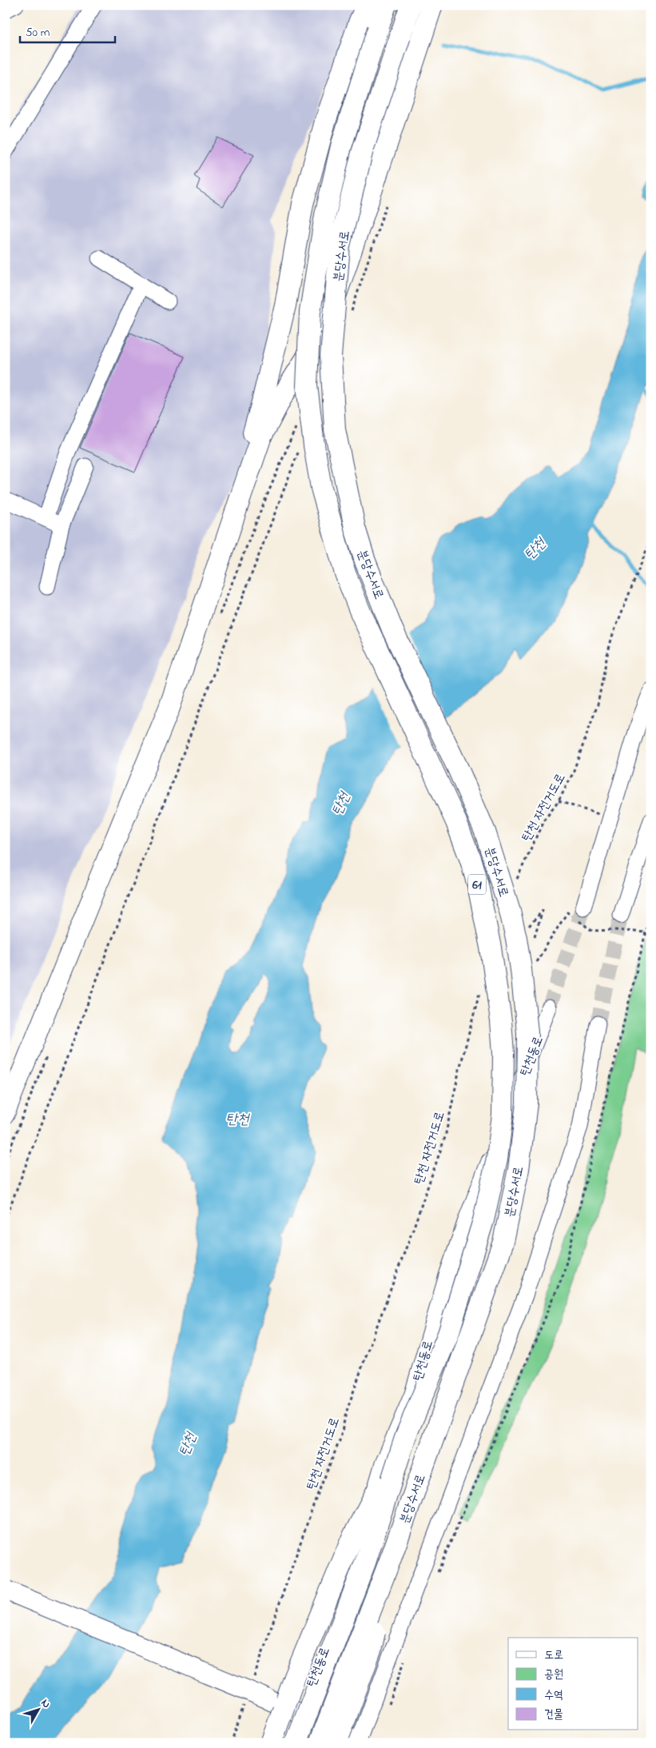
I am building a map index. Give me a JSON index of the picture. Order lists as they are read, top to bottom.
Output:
{
  "streets": {
    "highway": ["분당수서로", "61"],
    "street": ["탄천동로"],
    "path": ["탄천 자전거도로"]
  },
  "water": ["탄천"],
  "legend": [
    "도로",
    "공원",
    "수역",
    "건물"
  ],
  "scale_bar": "50 m",
  "north": "top right"
}
